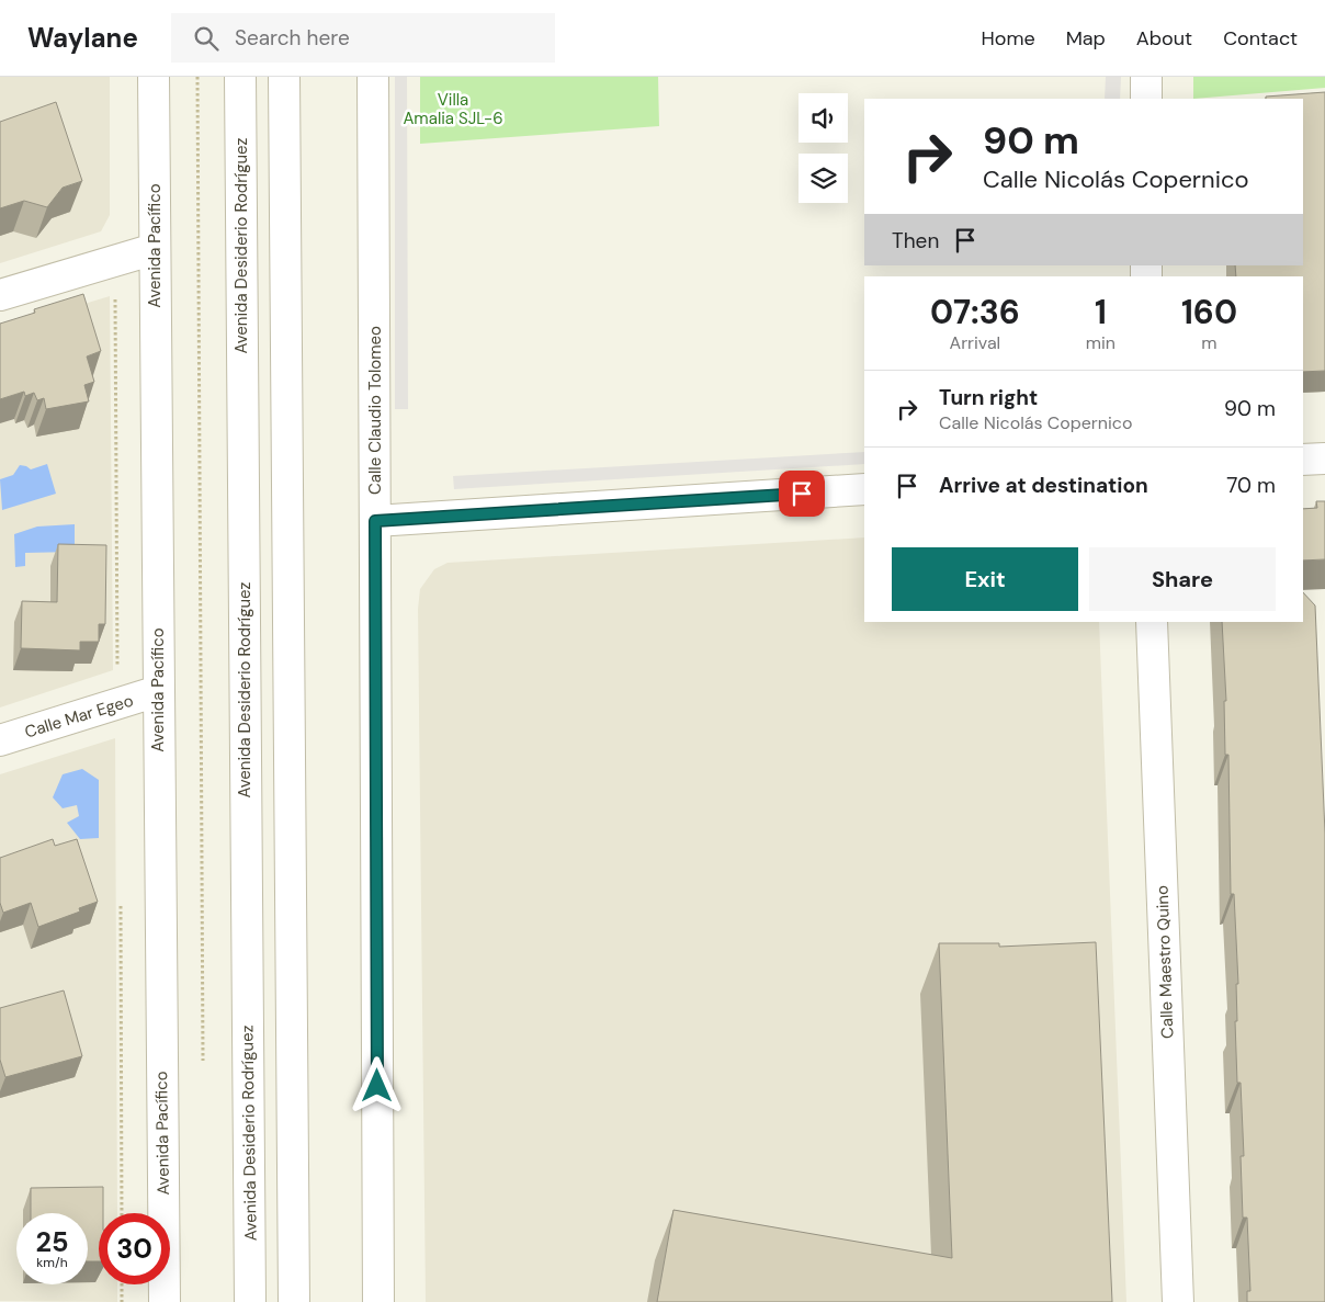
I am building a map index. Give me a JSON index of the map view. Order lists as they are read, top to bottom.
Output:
{
  "streets": {
    "street": [
      "Avenida Pacífico",
      "Avenida Desiderio Rodríguez",
      "Calle Claudio Tolomeo",
      "Calle Mar Egeo",
      "Calle Maestro Quino"
    ]
  },
  "crossings": [
    ["Avenida Pacífico", "Calle Mar Egeo"]
  ],
  "parks": ["Villa Amalia SJL-6"],
  "page": {
    "header": "Waylane",
    "search": "Search here",
    "nav": [
      "Home",
      "Map",
      "About",
      "Contact"
    ],
    "turn": ["90 m", "Calle Nicolás Copernico"],
    "then": "Then",
    "eta": [
      "07:36",
      "Arrival",
      "1",
      "min",
      "160",
      "m"
    ],
    "list": [
      {
        "name": "Turn right",
        "note": "Calle Nicolás Copernico",
        "value": "90 m"
      },
      {
        "name": "Arrive at destination",
        "value": "70 m"
      }
    ],
    "buttons": ["Exit", "Share"],
    "speed": "25 km/h",
    "limit": "30"
  }
}
